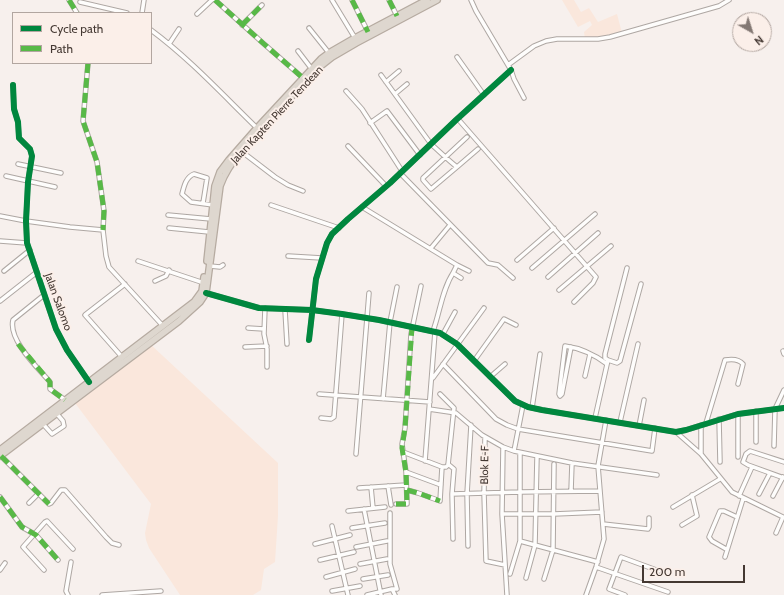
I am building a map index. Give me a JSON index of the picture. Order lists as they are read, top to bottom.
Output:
{
  "streets": {
    "highway": ["Jalan Kapten Pierre Tendean"],
    "street": ["Jalan Salomo", "Blok E-F"]
  },
  "crossings": [
    ["Jalan Kapten Pierre Tendean", "Jalan Salomo"]
  ],
  "legend": ["Cycle path", "Path"],
  "scale_bar": "200 m",
  "north": "bottom right"
}
